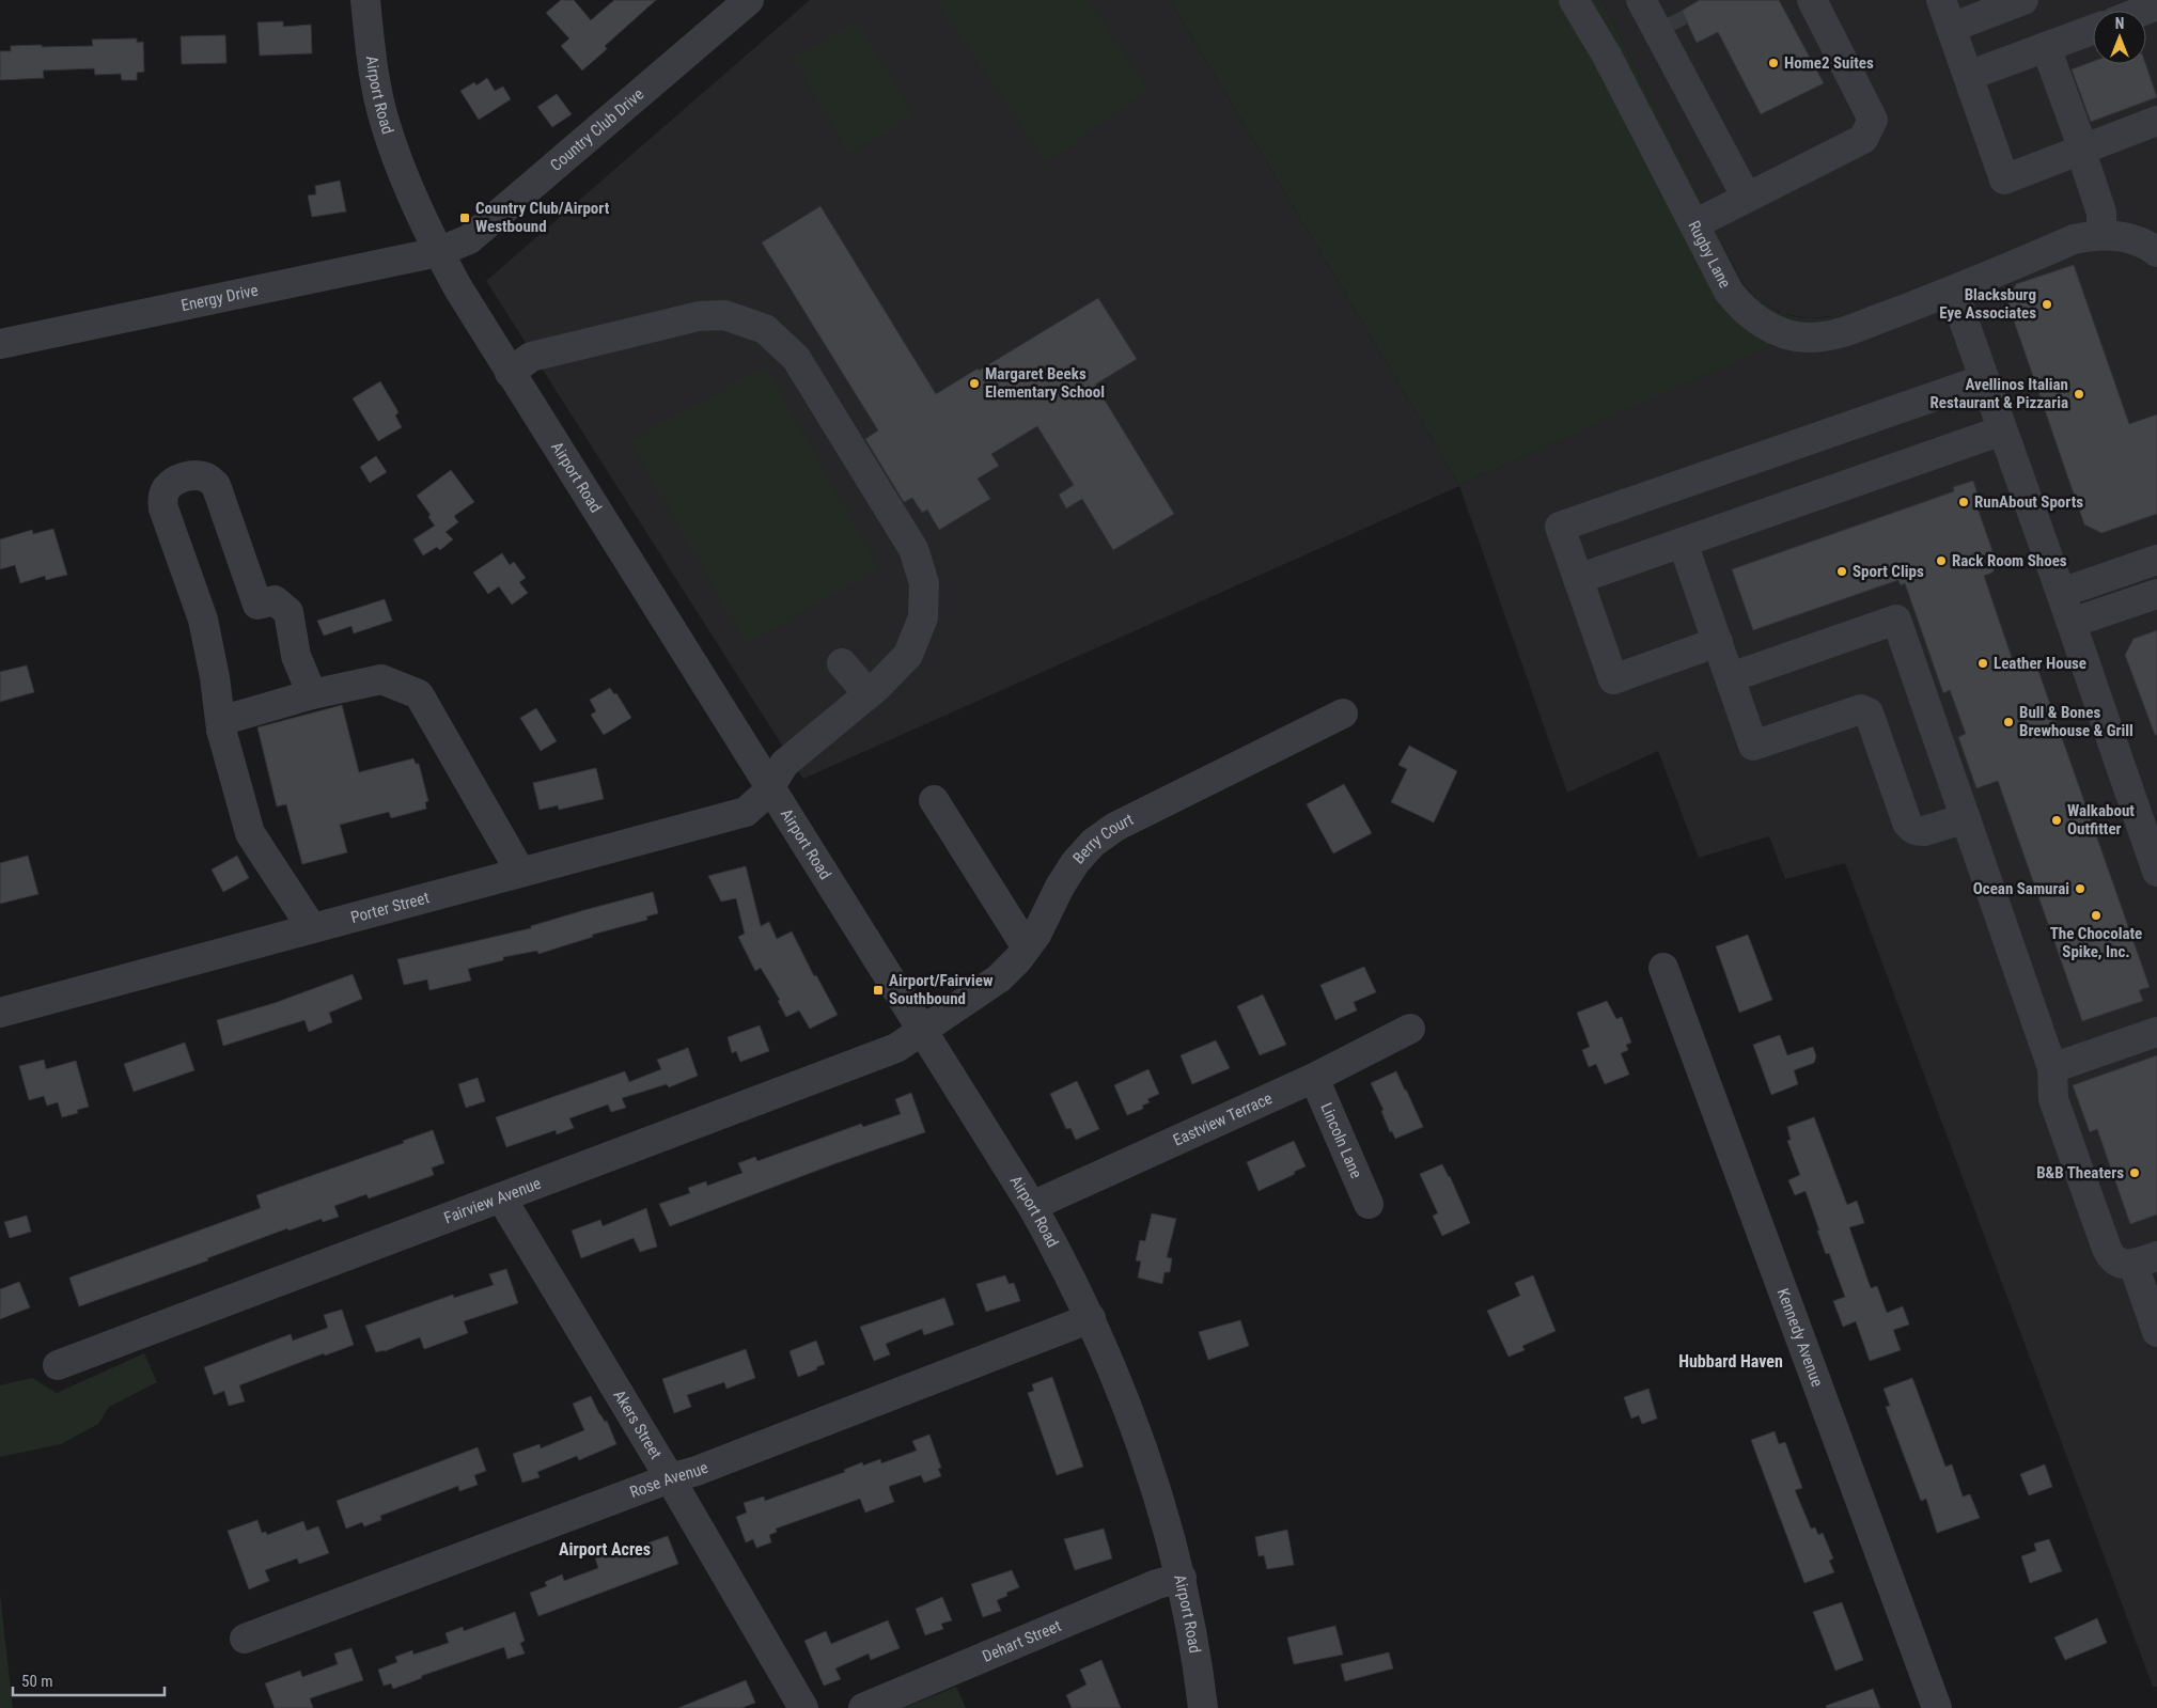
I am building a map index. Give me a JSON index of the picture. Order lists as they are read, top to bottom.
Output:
{
  "streets": {
    "street": [
      "Airport Road",
      "Country Club Drive",
      "Rugby Lane",
      "Energy Drive",
      "Berry Court",
      "Porter Street",
      "Eastview Terrace",
      "Lincoln Lane",
      "Fairview Avenue",
      "Kennedy Avenue",
      "Akers Street",
      "Rose Avenue",
      "Dehart Street"
    ]
  },
  "crossings": [
    ["Airport Road", "Country Club Drive"],
    ["Airport Road", "Energy Drive"],
    ["Airport Road", "Berry Court"],
    ["Airport Road", "Porter Street"],
    ["Airport Road", "Eastview Terrace"],
    ["Airport Road", "Fairview Avenue"],
    ["Airport Road", "Rose Avenue"],
    ["Airport Road", "Dehart Street"],
    ["Country Club Drive", "Energy Drive"],
    ["Berry Court", "Fairview Avenue"],
    ["Eastview Terrace", "Lincoln Lane"],
    ["Fairview Avenue", "Akers Street"],
    ["Akers Street", "Rose Avenue"]
  ],
  "districts": ["Hubbard Haven", "Airport Acres"],
  "places": {
    "other": [
      "Home2 Suites",
      "Blacksburg Eye Associates",
      "Margaret Beeks Elementary School",
      "Avellinos Italian Restaurant & Pizzaria",
      "RunAbout Sports",
      "Rack Room Shoes",
      "Sport Clips",
      "Leather House",
      "Bull & Bones Brewhouse & Grill",
      "Walkabout Outfitter",
      "Ocean Samurai",
      "The Chocolate Spike, Inc.",
      "B&B Theaters"
    ],
    "transit": ["Country Club/Airport Westbound", "Airport/Fairview Southbound"]
  },
  "scale_bar": "50 m",
  "north": "top"
}
